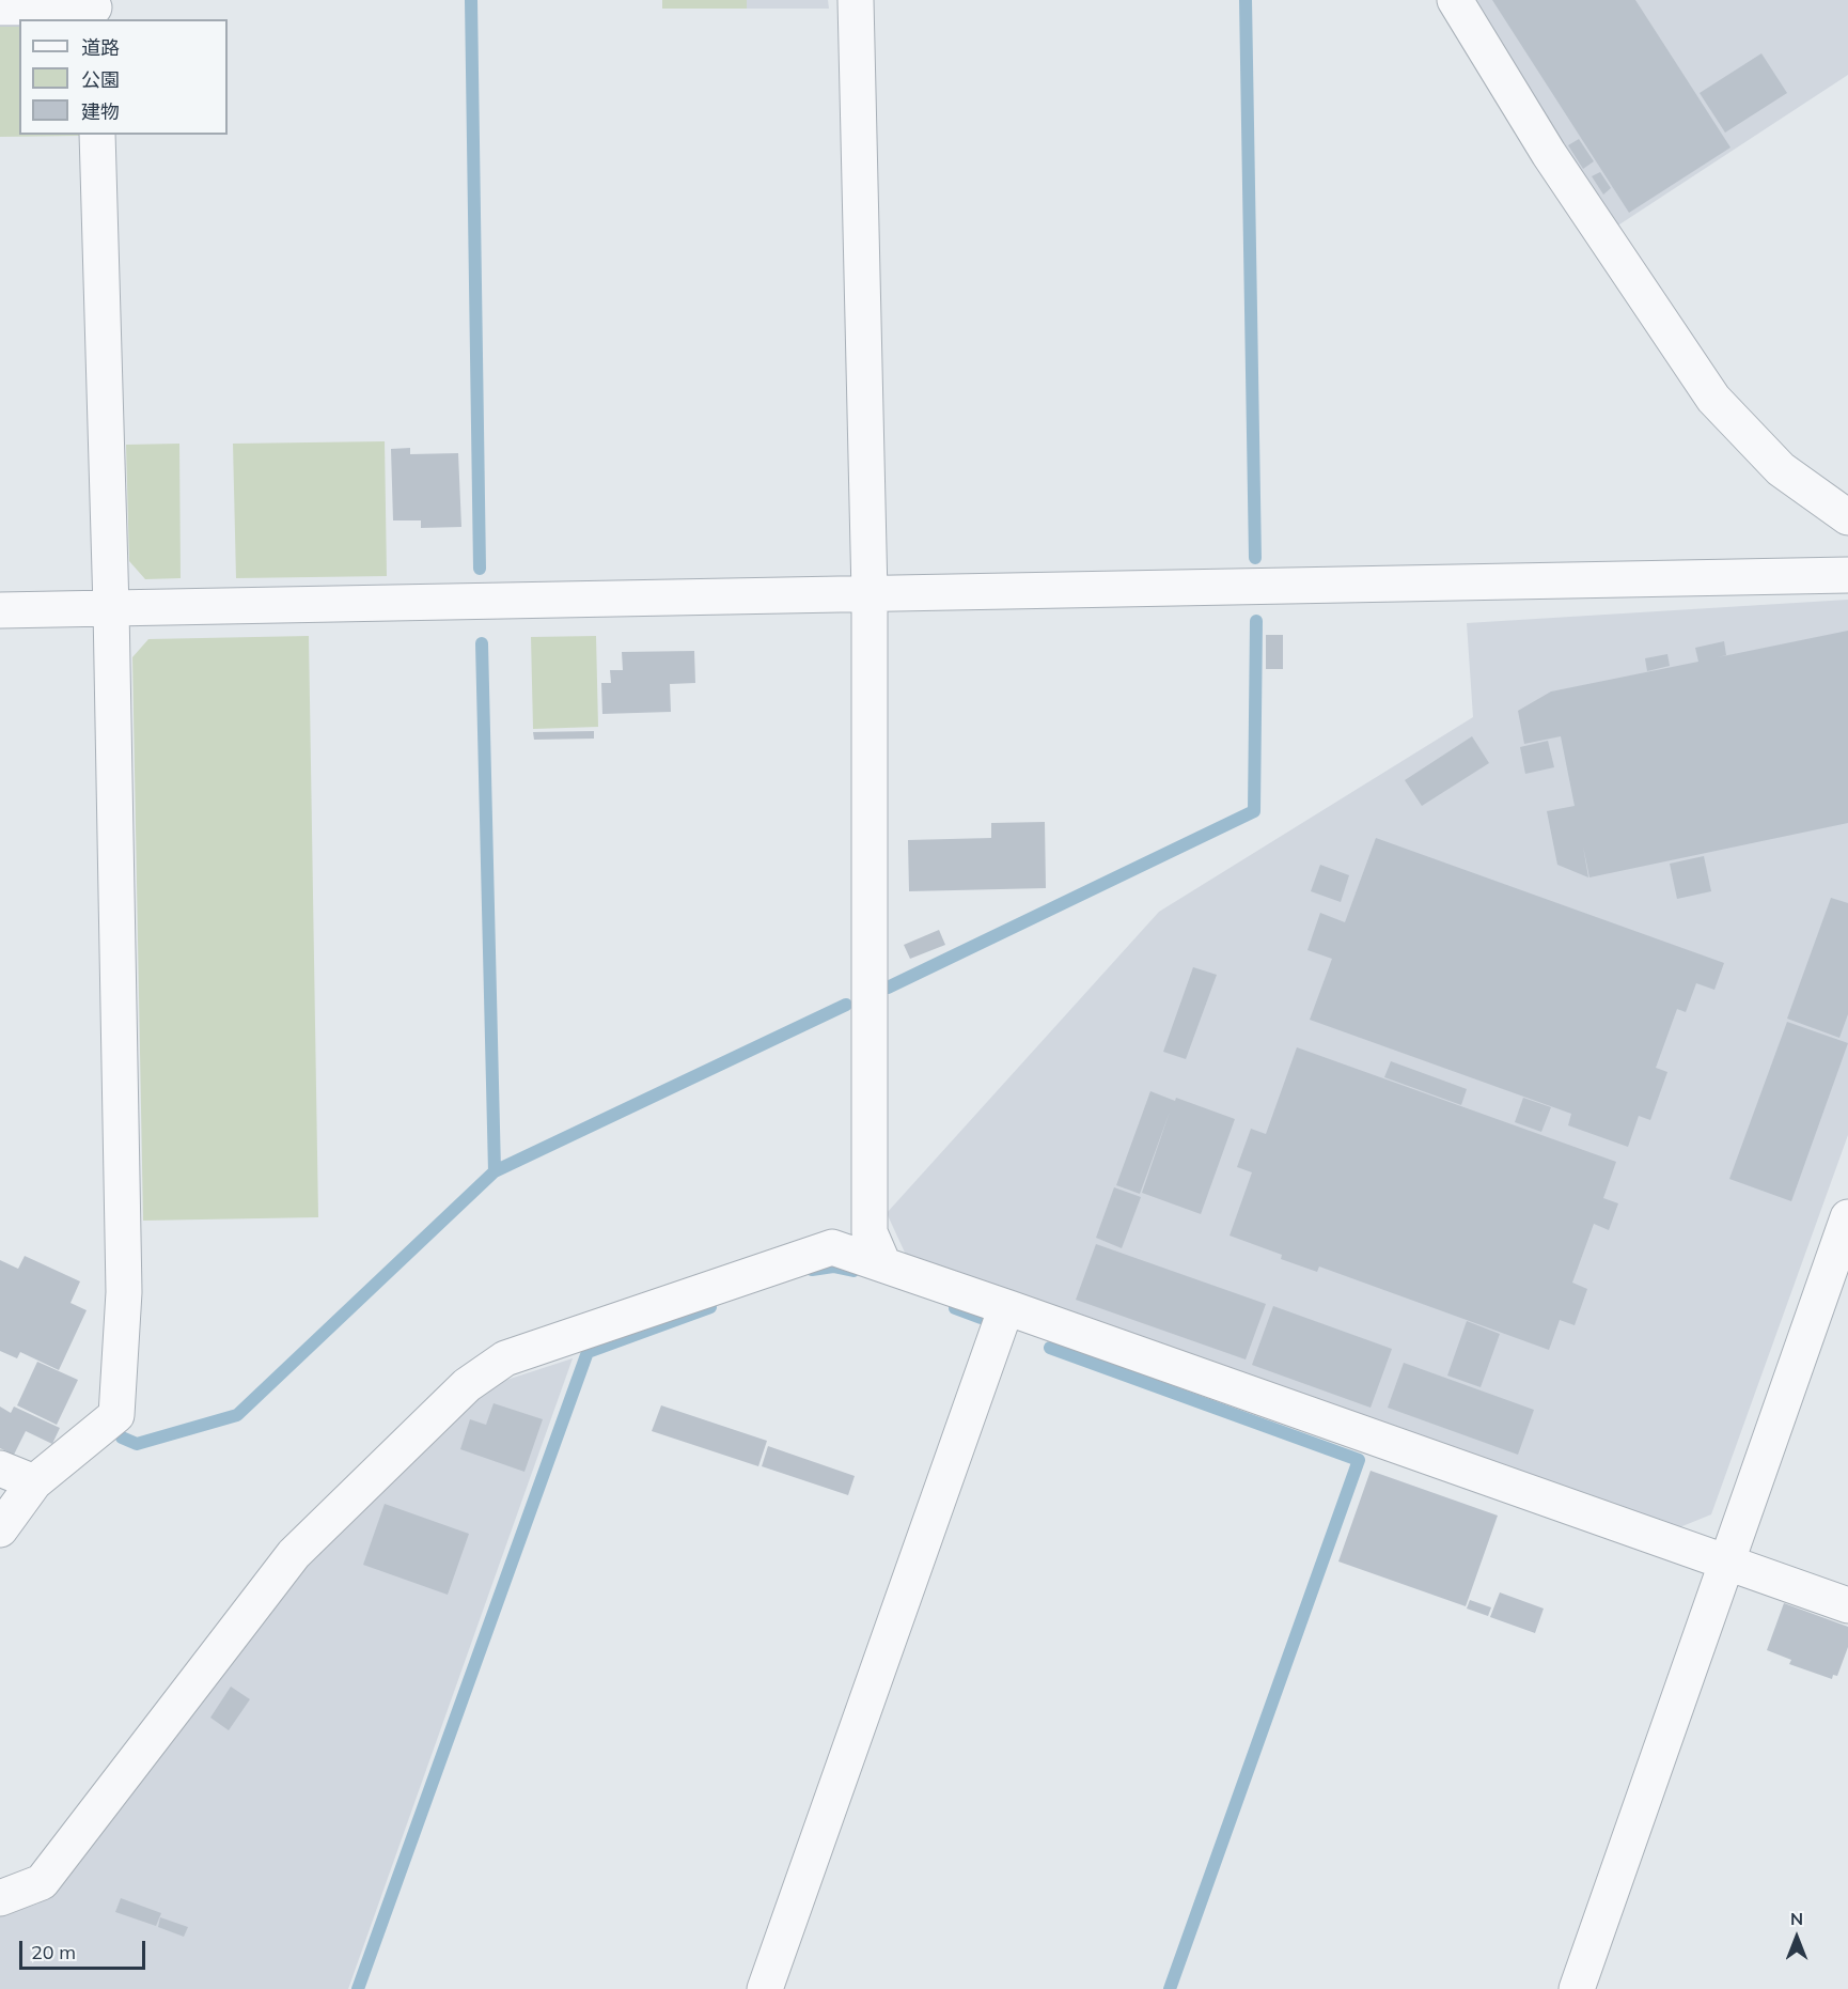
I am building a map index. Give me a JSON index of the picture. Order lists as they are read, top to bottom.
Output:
{
  "legend": ["道路", "公園", "建物"],
  "scale_bar": "20 m",
  "north": "top"
}
